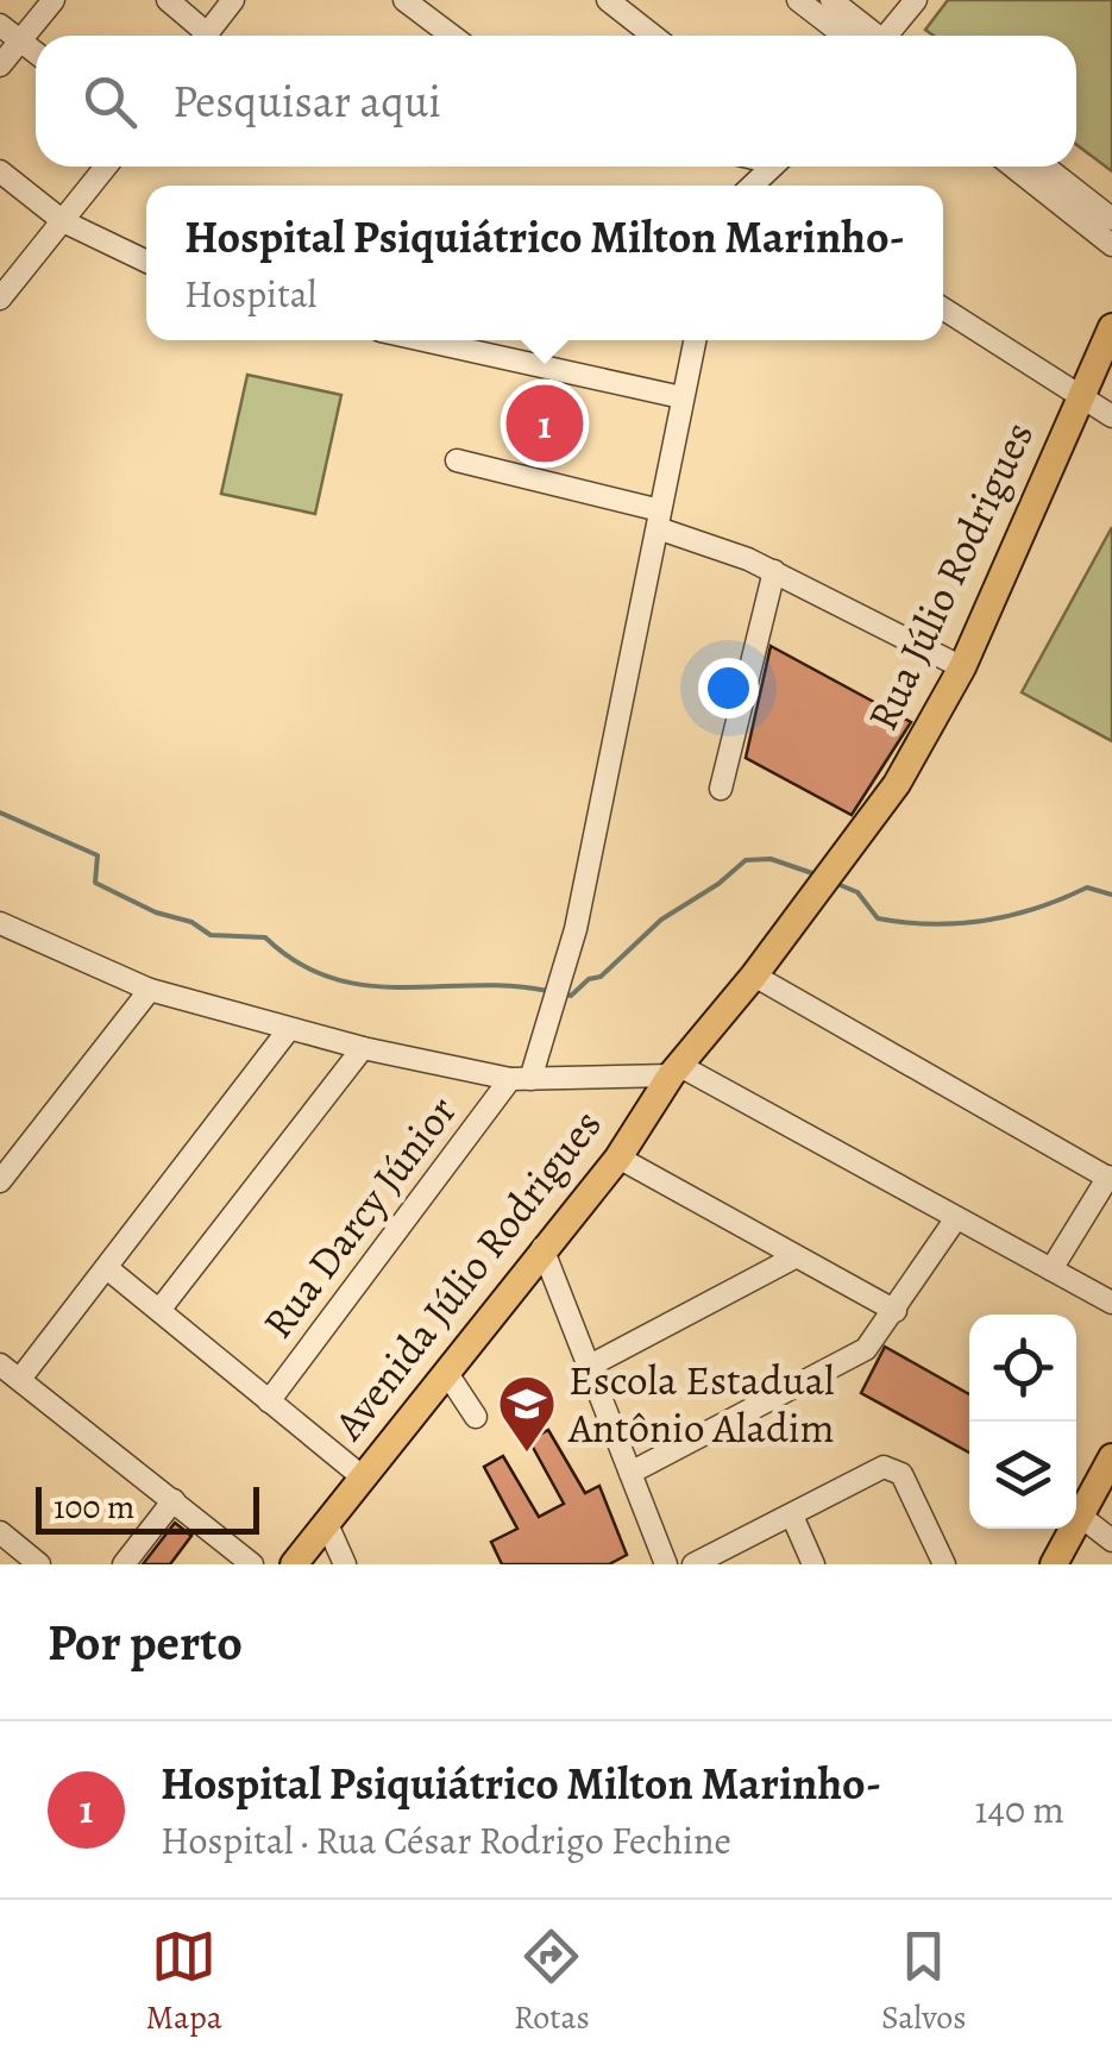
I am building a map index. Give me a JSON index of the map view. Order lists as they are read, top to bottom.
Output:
{
  "streets": {
    "main road": ["Rua Júlio Rodrigues", "Avenida Júlio Rodrigues"],
    "street": ["Rua Darcy Júnior"]
  },
  "crossings": [
    ["Rua Júlio Rodrigues", "Avenida Júlio Rodrigues"]
  ],
  "places": {
    "school or university": ["Escola Estadual Antônio Aladim"]
  },
  "scale_bar": "100 m",
  "page": {
    "search": "Pesquisar aqui",
    "popup": ["Hospital Psiquiátrico Milton Marinho-", "Hospital"],
    "pins": "1",
    "scale": "100 m",
    "heading": "Por perto",
    "list": [
      {
        "mark": "1",
        "name": "Hospital Psiquiátrico Milton Marinho-",
        "note": "Hospital · Rua César Rodrigo Fechine",
        "value": "140 m"
      }
    ],
    "nav": ["Mapa", "Rotas", "Salvos"]
  }
}
